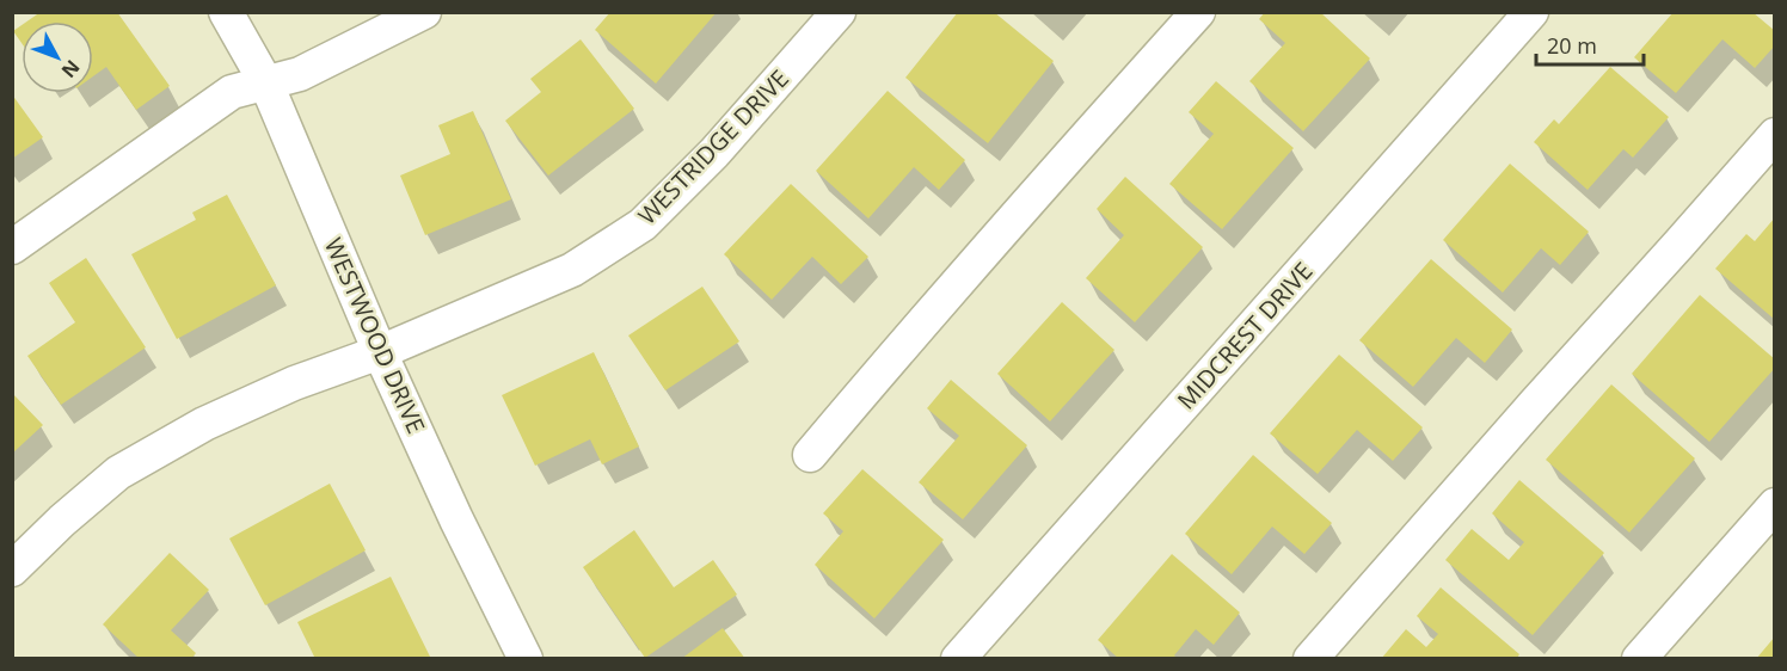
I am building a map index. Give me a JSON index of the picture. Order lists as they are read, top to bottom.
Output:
{
  "streets": {
    "street": ["WESTRIDGE DRIVE", "WESTWOOD DRIVE", "MIDCREST DRIVE"]
  },
  "crossings": [
    ["WESTRIDGE DRIVE", "WESTWOOD DRIVE"]
  ],
  "scale_bar": "20 m",
  "north": "bottom right"
}
